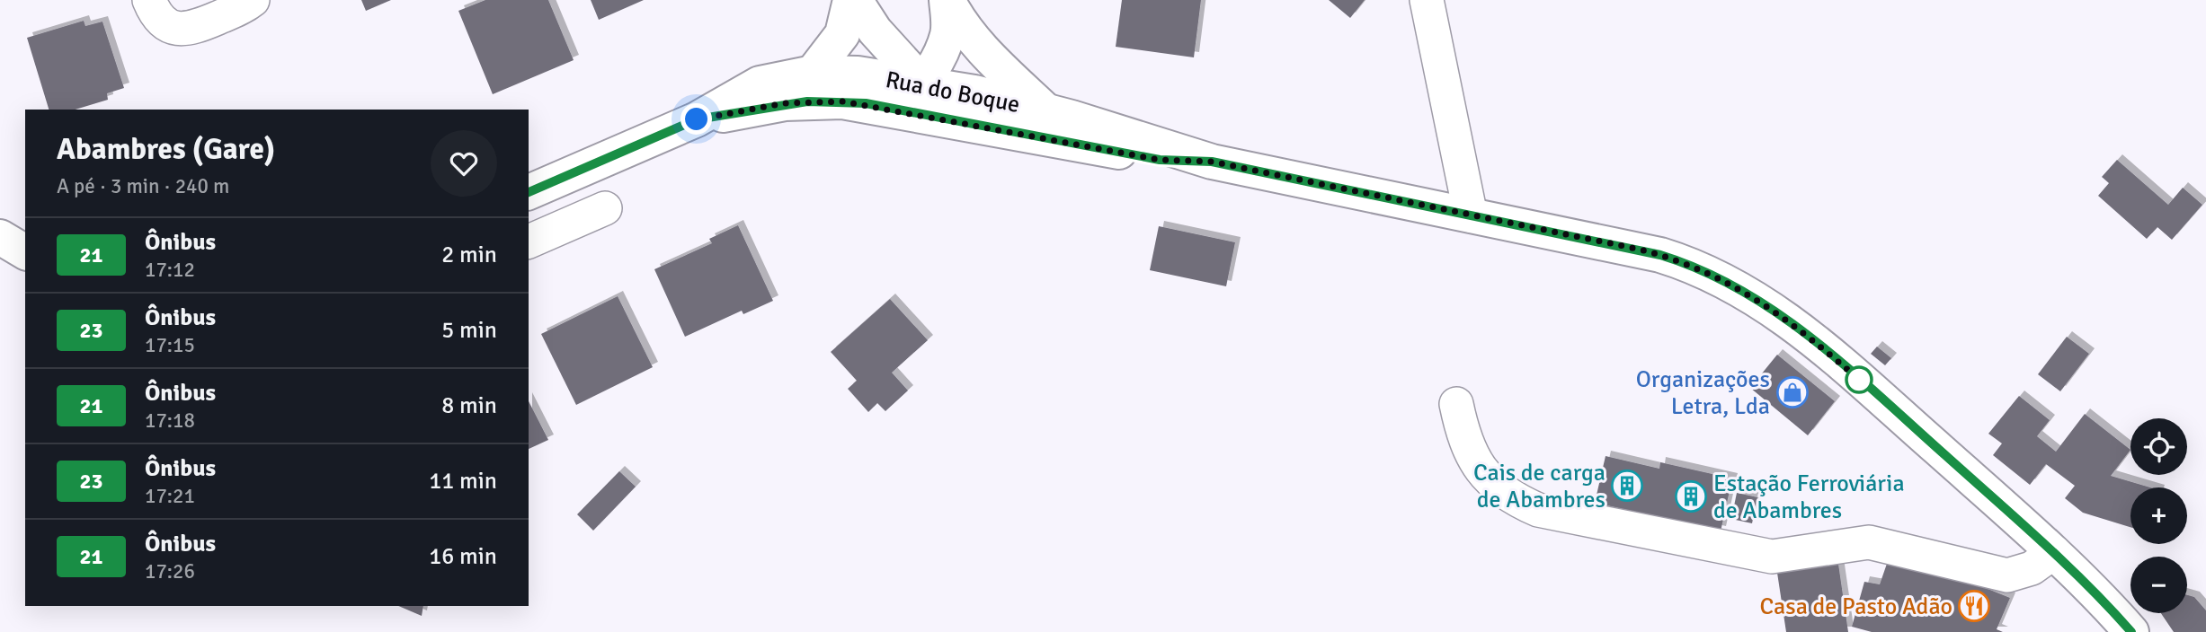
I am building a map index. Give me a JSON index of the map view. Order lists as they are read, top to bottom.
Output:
{
  "streets": {
    "main road": ["Rua do Boque"]
  },
  "places": {
    "shop": ["Organizações Letra, Lda"],
    "building": ["Cais de carga de Abambres", "Estação Ferroviária de Abambres"],
    "restaurant": ["Casa de Pasto Adão"]
  },
  "lines": ["bus line 21"],
  "page": {
    "heading": ["Abambres (Gare)", "A pé · 3 min · 240 m"],
    "list": [
      {
        "mark": "21",
        "name": "Ônibus",
        "note": "17:12",
        "value": "2 min"
      },
      {
        "mark": "23",
        "name": "Ônibus",
        "note": "17:15",
        "value": "5 min"
      },
      {
        "mark": "21",
        "name": "Ônibus",
        "note": "17:18",
        "value": "8 min"
      },
      {
        "mark": "23",
        "name": "Ônibus",
        "note": "17:21",
        "value": "11 min"
      },
      {
        "mark": "21",
        "name": "Ônibus",
        "note": "17:26",
        "value": "16 min"
      }
    ],
    "map_buttons": ["+", "−"]
  }
}
